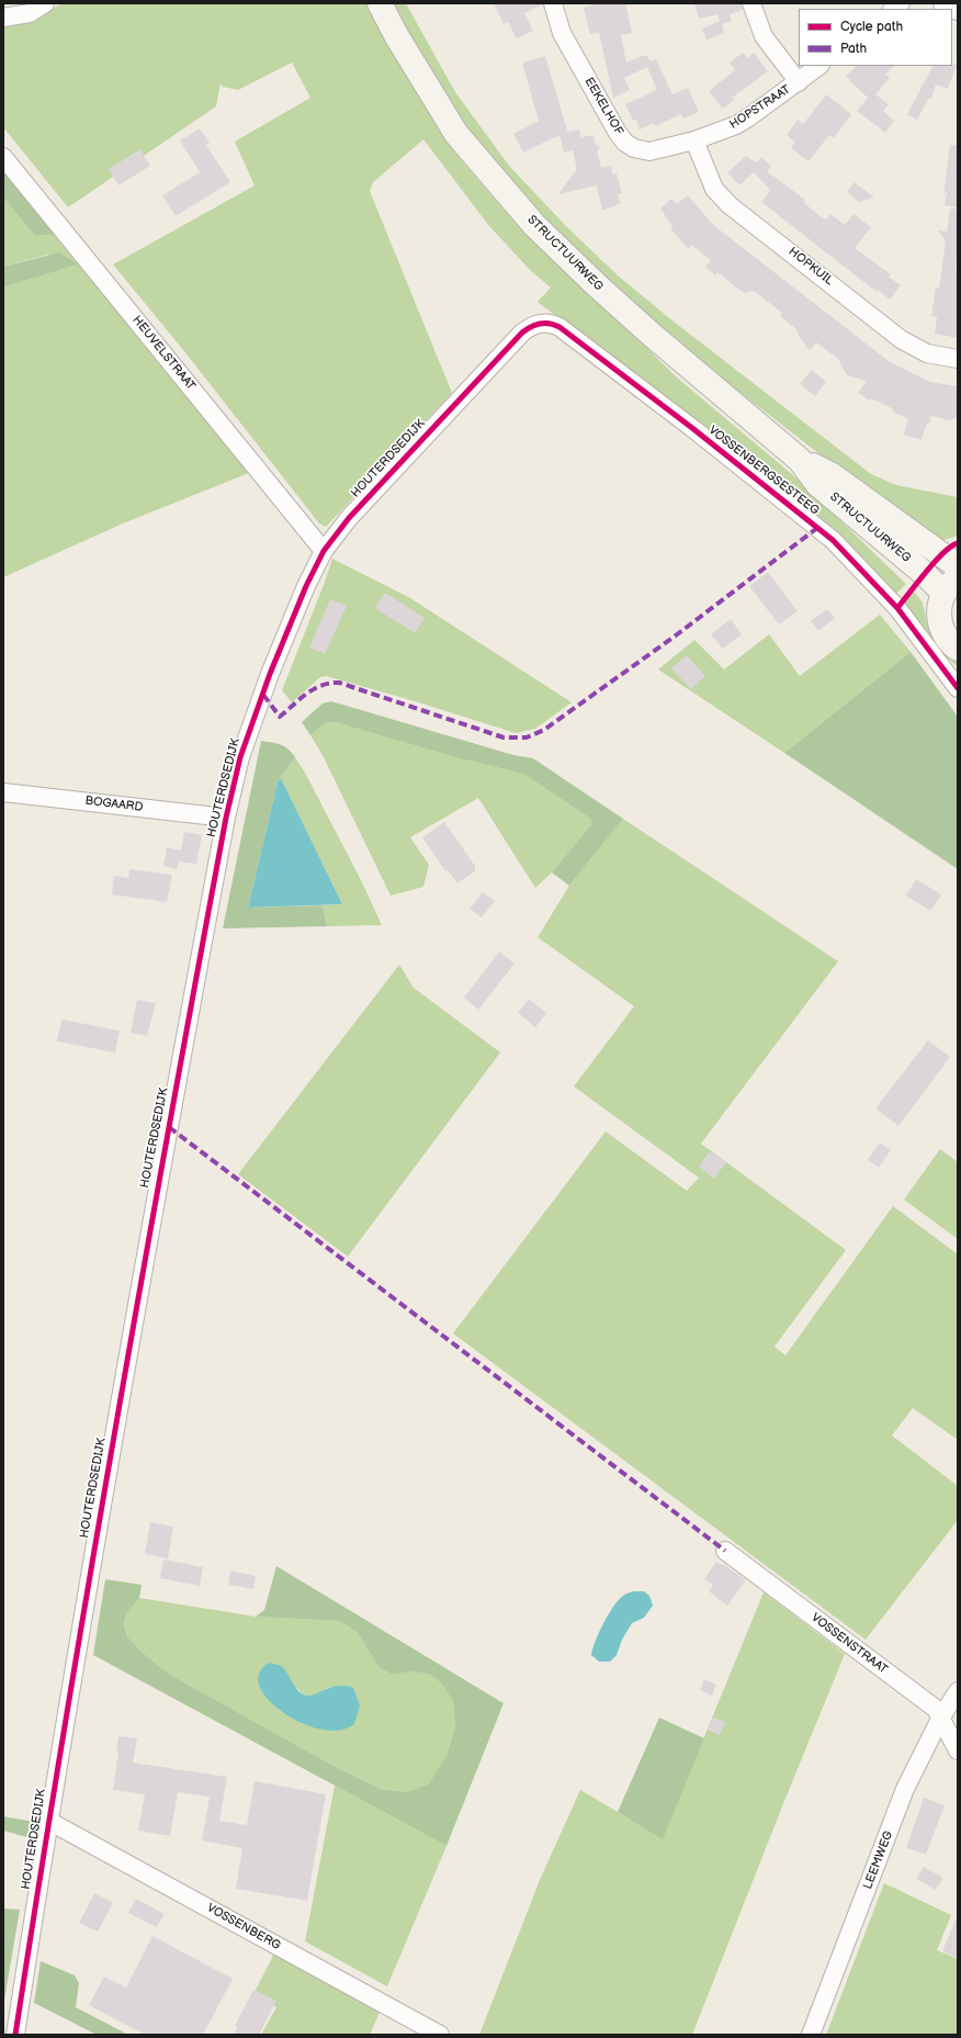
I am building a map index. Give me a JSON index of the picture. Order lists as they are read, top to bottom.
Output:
{
  "streets": {
    "main road": ["STRUCTUURWEG"],
    "street": [
      "EEKELHOF",
      "HOPSTRAAT",
      "HOPKUIL",
      "HEUVELSTRAAT",
      "HOUTERDSEDIJK",
      "VOSSENBERGSESTEEG",
      "BOGAARD",
      "VOSSENSTRAAT",
      "LEEMWEG",
      "VOSSENBERG"
    ]
  },
  "crossings": [
    ["EEKELHOF", "HOPSTRAAT"],
    ["EEKELHOF", "HOPKUIL"],
    ["HOPSTRAAT", "HOPKUIL"],
    ["HEUVELSTRAAT", "HOUTERDSEDIJK"],
    ["HOUTERDSEDIJK", "VOSSENBERGSESTEEG"],
    ["HOUTERDSEDIJK", "BOGAARD"],
    ["HOUTERDSEDIJK", "VOSSENBERG"],
    ["VOSSENSTRAAT", "LEEMWEG"]
  ],
  "legend": ["Cycle path", "Path"]
}
